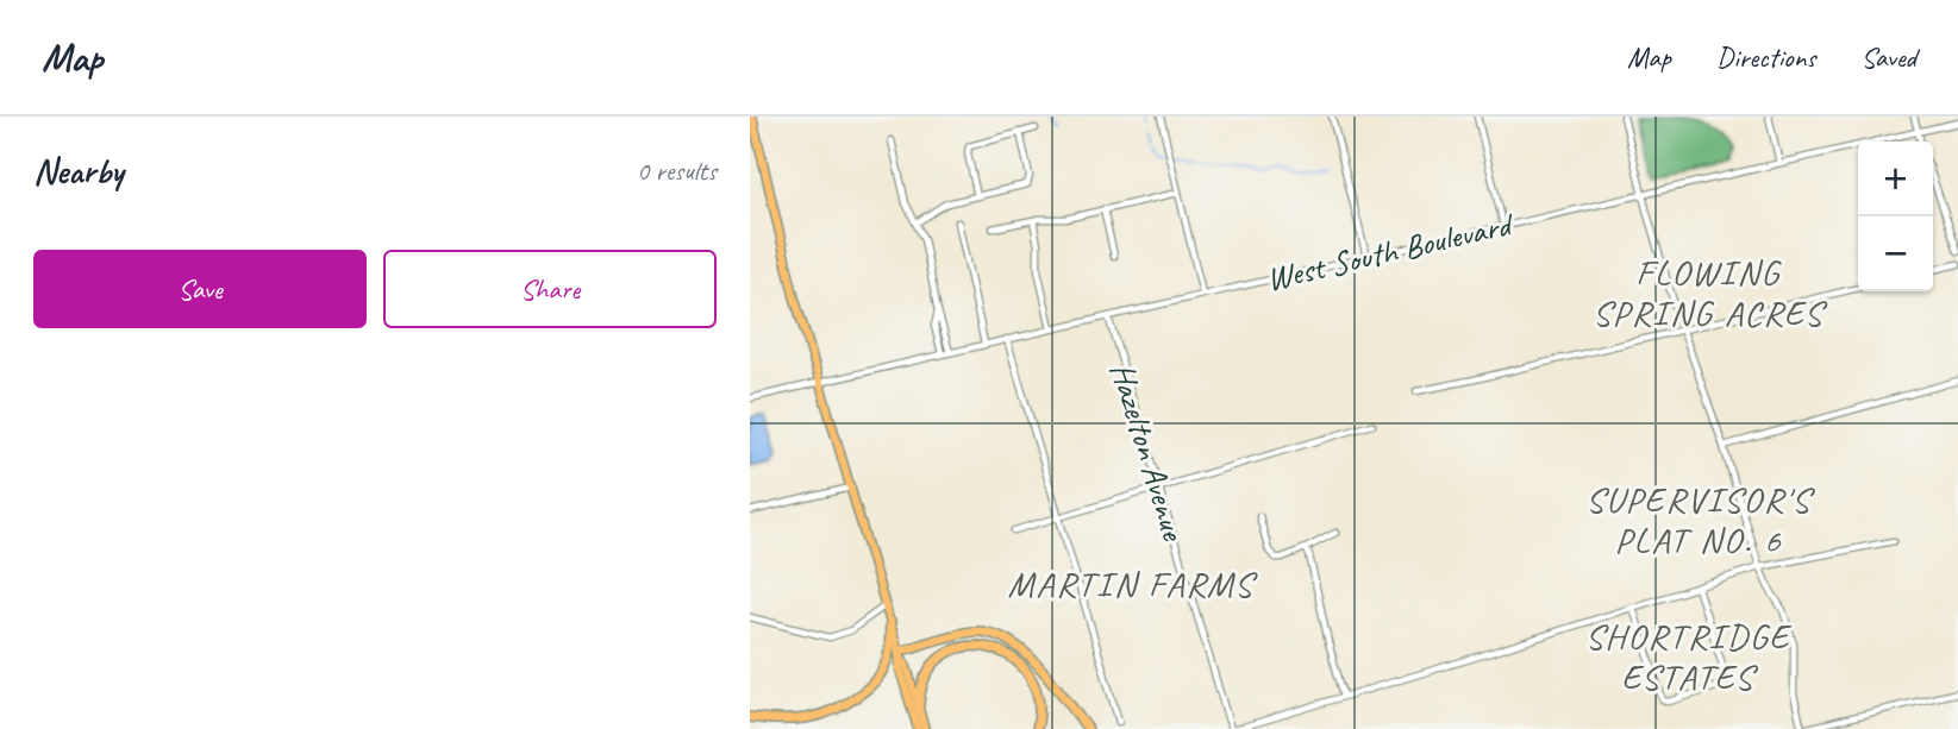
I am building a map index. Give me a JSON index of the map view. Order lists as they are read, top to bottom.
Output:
{
  "streets": {
    "street": ["West South Boulevard", "Hazelton Avenue"]
  },
  "crossings": [
    ["West South Boulevard", "Hazelton Avenue"]
  ],
  "districts": [
    "FLOWING SPRING ACRES",
    "SUPERVISOR'S PLAT NO. 6",
    "MARTIN FARMS",
    "SHORTRIDGE ESTATES"
  ],
  "page": {
    "header": "Map",
    "nav": ["Map", "Directions", "Saved"],
    "heading": ["Nearby", "0 results"],
    "map_buttons": ["+", "−"],
    "buttons": ["Save", "Share"]
  }
}
